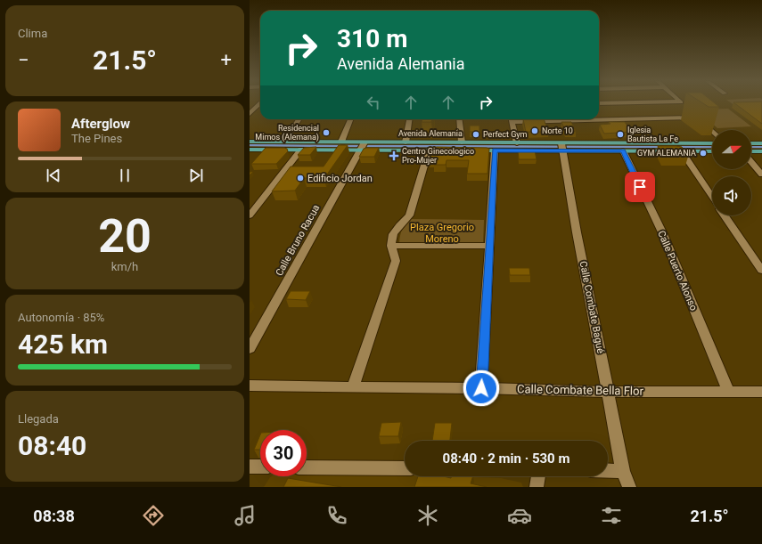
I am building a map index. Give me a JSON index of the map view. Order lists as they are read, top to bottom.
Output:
{
  "streets": {
    "main road": ["Avenida Alemania"],
    "street": [
      "Calle Bruno Racua",
      "Calle Puerto Alonso",
      "Calle Combate Bagué",
      "Calle Combate Bella Flor"
    ]
  },
  "crossings": [
    ["Avenida Alemania", "Calle Bruno Racua"],
    ["Avenida Alemania", "Calle Puerto Alonso"],
    ["Avenida Alemania", "Calle Combate Bagué"],
    ["Calle Puerto Alonso", "Calle Combate Bella Flor"],
    ["Calle Combate Bagué", "Calle Combate Bella Flor"]
  ],
  "parks": ["Plaza Gregorio Moreno"],
  "places": {
    "other": [
      "Norte 10",
      "Residencial Mimos (Alemana)",
      "Perfect Gym",
      "Iglesia Bautista La Fe",
      "GYM ALEMANIA",
      "Edificio Jordan"
    ],
    "health": ["Centro Ginecologico Pro-Mujer"]
  },
  "north": "right",
  "page": {
    "tile": [
      "Clima",
      ["20", "km/h"],
      ["Autonomía · 85%", "425 km"],
      ["Llegada", "08:40"]
    ],
    "turn": ["310 m", "Avenida Alemania"],
    "heat": ["−", "21.5°", "+"],
    "song": ["Afterglow", "The Pines"],
    "limit": "30",
    "trip": "08:40 · 2 min · 530 m",
    "tabs": ["08:38", "21.5°"]
  }
}
